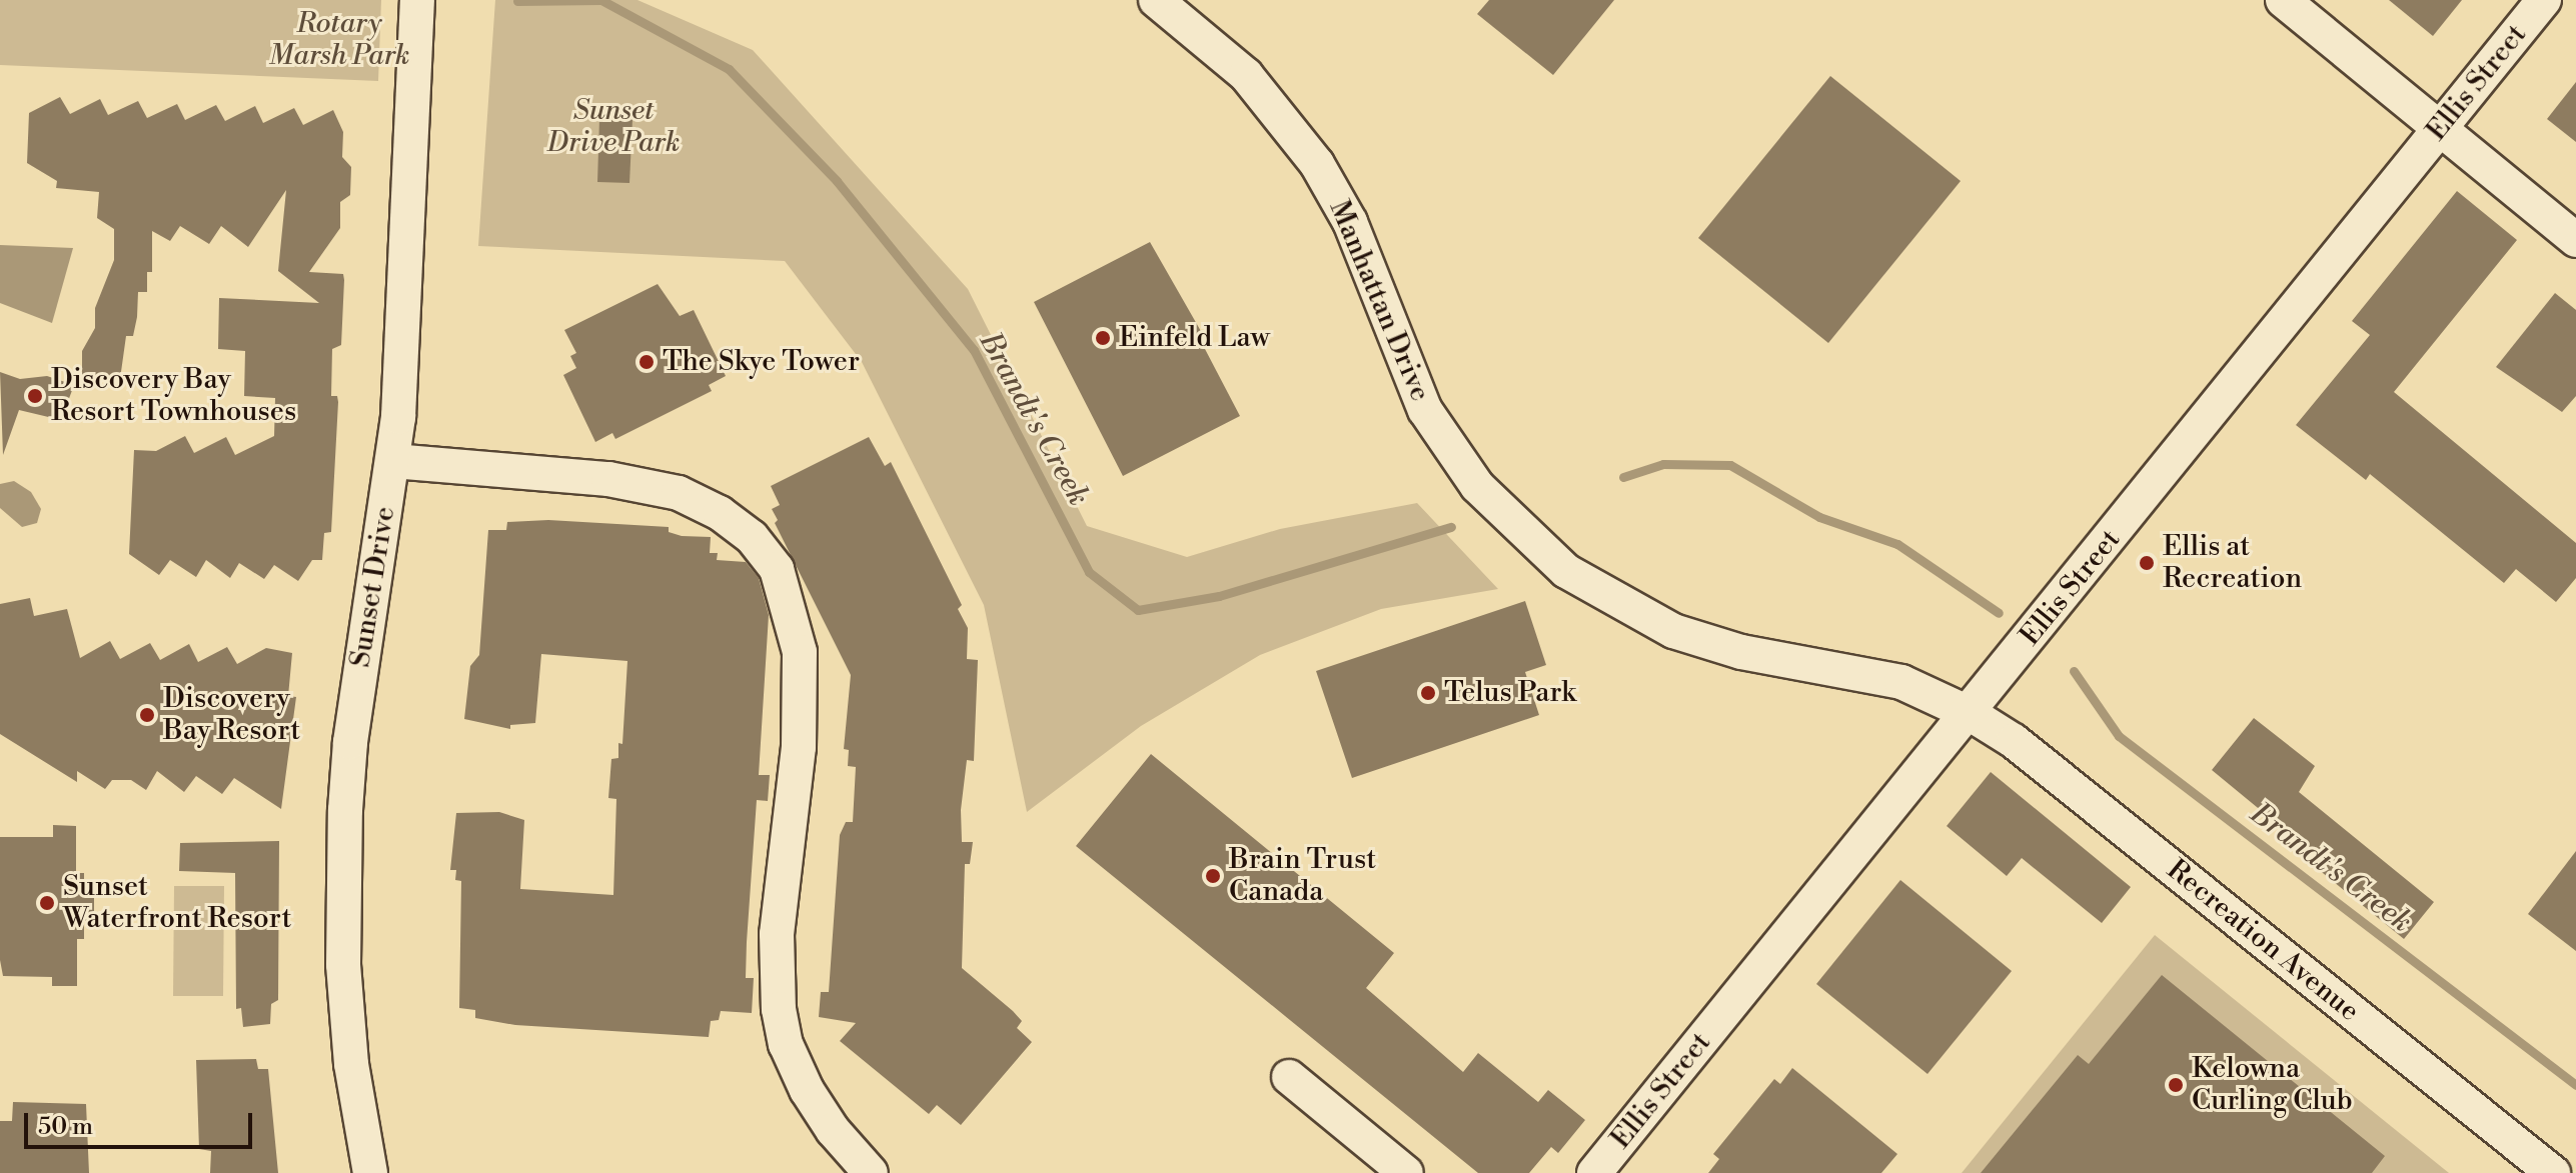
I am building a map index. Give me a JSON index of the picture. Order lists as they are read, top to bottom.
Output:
{
  "streets": {
    "street": [
      "Ellis Street",
      "Manhattan Drive",
      "Sunset Drive",
      "Recreation Avenue"
    ]
  },
  "crossings": [
    ["Ellis Street", "Manhattan Drive"],
    ["Ellis Street", "Recreation Avenue"],
    ["Manhattan Drive", "Recreation Avenue"]
  ],
  "water": ["Brandt's Creek"],
  "parks": ["Rotary Marsh Park", "Sunset Drive Park"],
  "places": [
    "Einfeld Law",
    "The Skye Tower",
    "Discovery Bay Resort Townhouses",
    "Ellis at Recreation",
    "Telus Park",
    "Discovery Bay Resort",
    "Brain Trust Canada",
    "Sunset Waterfront Resort",
    "Kelowna Curling Club"
  ],
  "scale_bar": "50 m"
}
